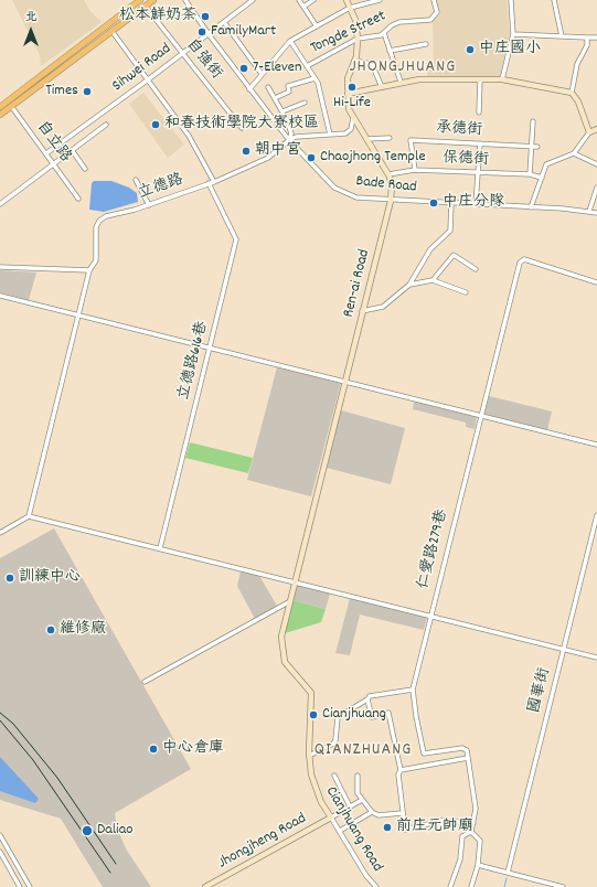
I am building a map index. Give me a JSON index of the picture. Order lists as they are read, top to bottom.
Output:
{
  "streets": {
    "street": [
      "Tongde Street",
      "自強街",
      "Sihwei Road",
      "承德街",
      "自立路",
      "保德街",
      "Bade Road",
      "立德路",
      "Ren-ai Road",
      "立德路616巷",
      "仁愛路279巷",
      "國華街",
      "Cianjhuang Road",
      "Jhongjheng Road"
    ]
  },
  "crossings": [
    ["Tongde Street", "Ren-ai Road"],
    ["自強街", "Sihwei Road"],
    ["Sihwei Road", "自立路"],
    ["Sihwei Road", "Bade Road"],
    ["承德街", "保德街"],
    ["保德街", "Ren-ai Road"],
    ["Bade Road", "立德路"],
    ["Bade Road", "Ren-ai Road"],
    ["立德路", "Ren-ai Road"],
    ["立德路", "立德路616巷"],
    ["Ren-ai Road", "Cianjhuang Road"],
    ["Cianjhuang Road", "Jhongjheng Road"]
  ],
  "districts": ["JHONGJHUANG", "QIANZHUANG"],
  "places": [
    "松本鮮奶茶",
    "FamilyMart",
    "中庄國小",
    "7-Eleven",
    "Hi-Life",
    "Times",
    "和春技術學院大寮校區",
    "朝中宮",
    "Chaojhong Temple",
    "中庄分隊",
    "訓練中心",
    "維修廠",
    "Cianjhuang",
    "中心倉庫",
    "前庄元帥廟",
    "Daliao"
  ],
  "north": "top"
}
